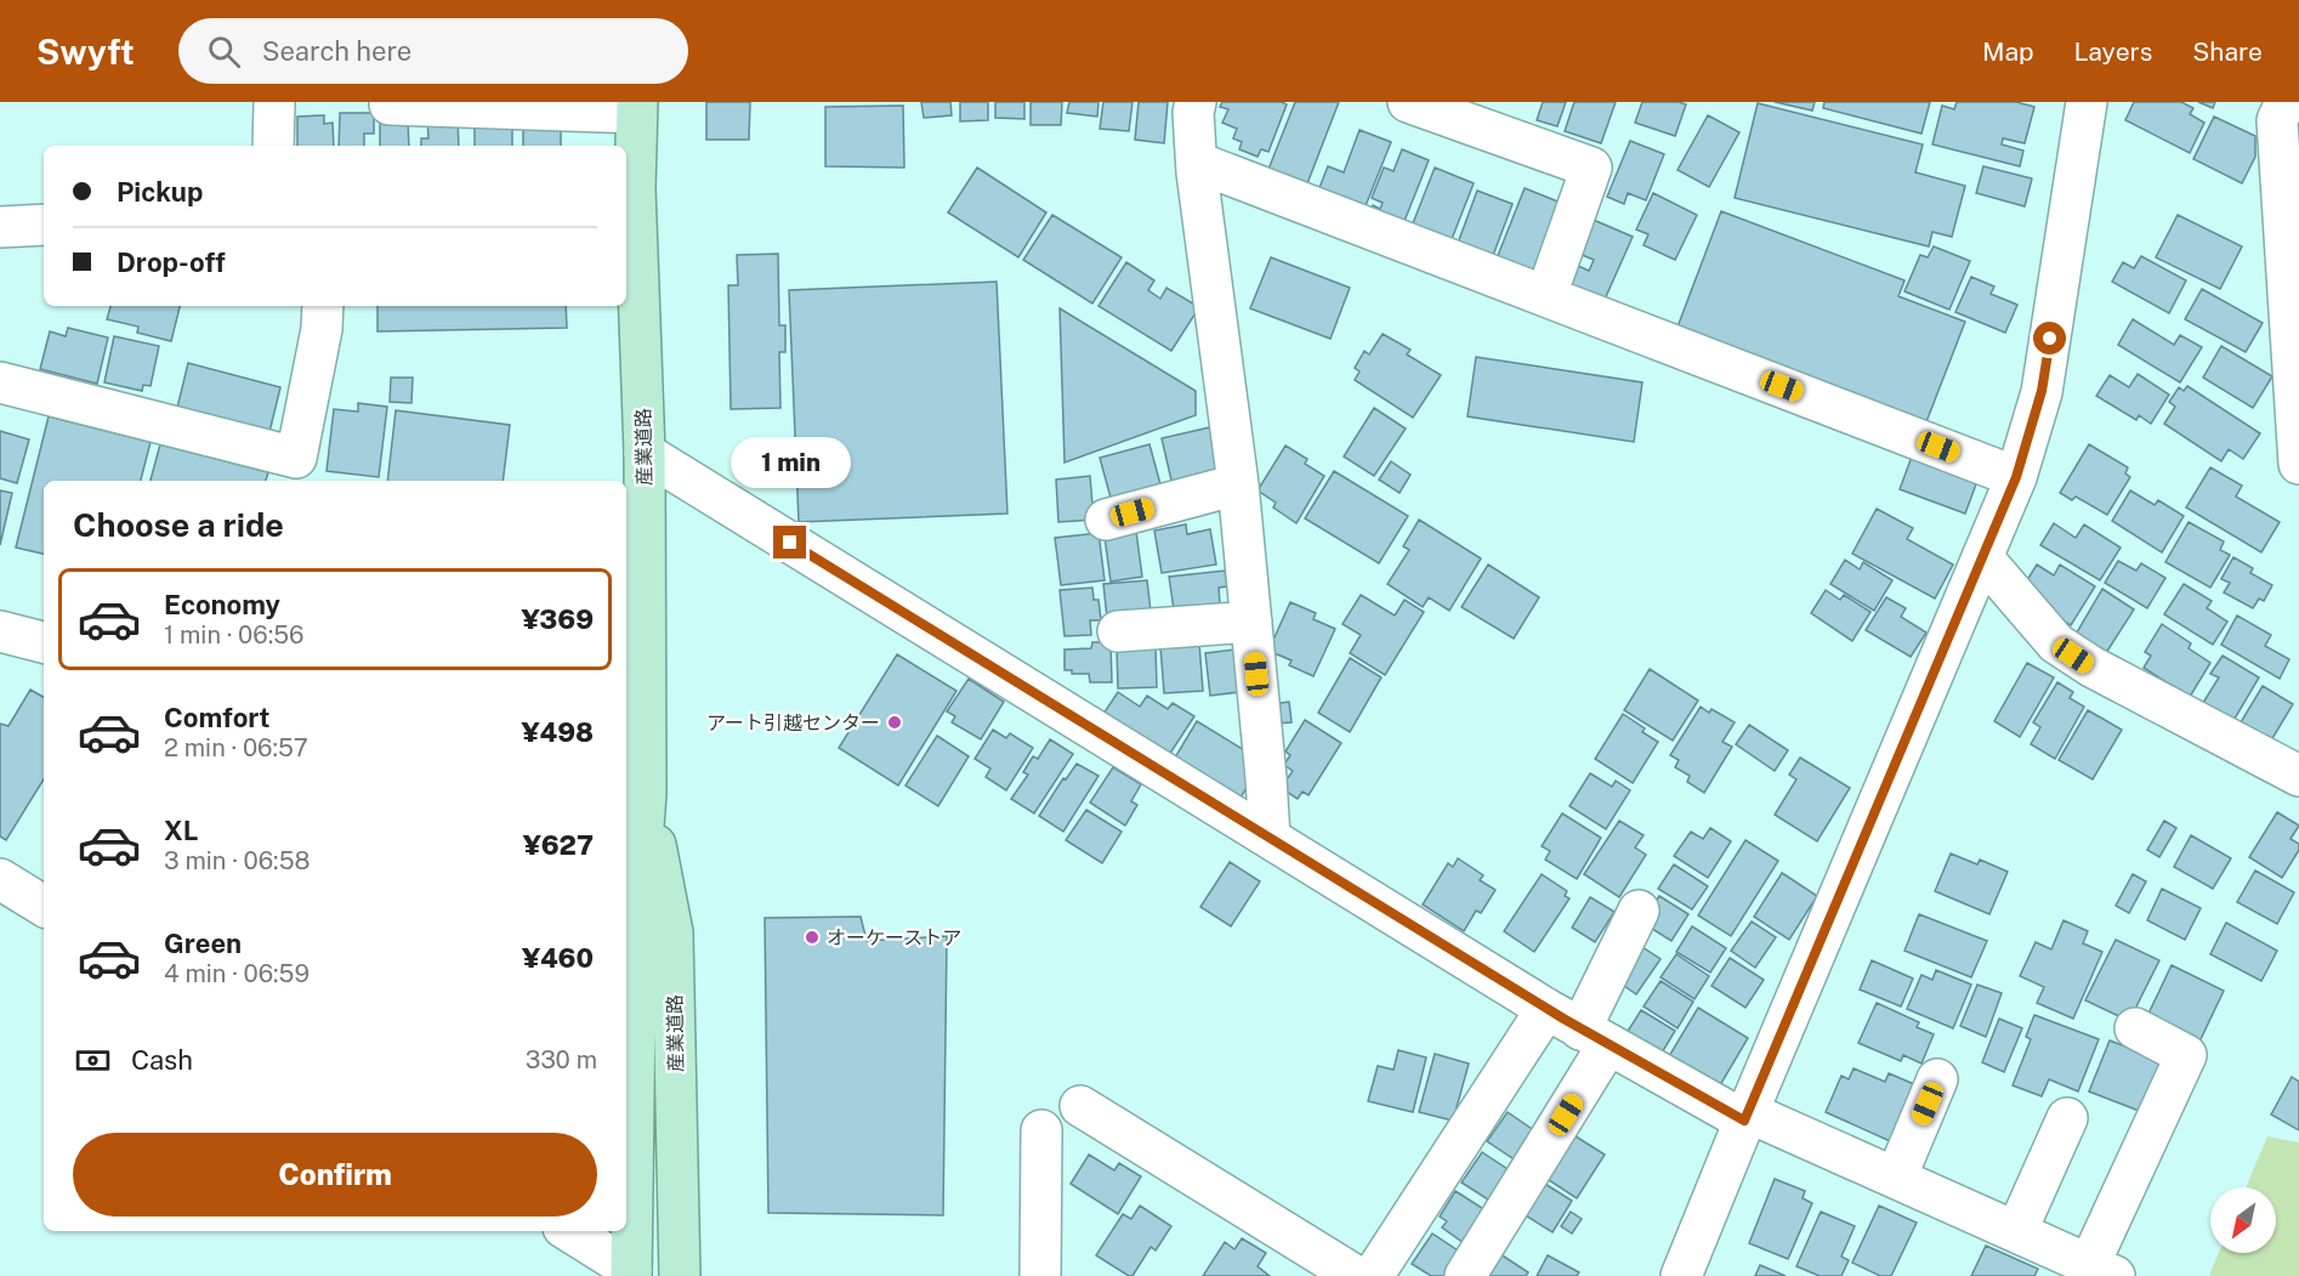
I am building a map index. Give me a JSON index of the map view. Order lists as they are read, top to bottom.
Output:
{
  "streets": {
    "main road": ["産業道路"]
  },
  "places": ["アート引越センター", "オーケーストア"],
  "north": "bottom left",
  "page": {
    "header": "Swyft",
    "search": "Search here",
    "nav": ["Map", "Layers", "Share"],
    "banner": ["Pickup", "Drop-off"],
    "bubble": "1 min",
    "heading": "Choose a ride",
    "list": [
      {
        "name": "Economy",
        "note": "1 min · 06:56",
        "value": "¥369"
      },
      {
        "name": "Comfort",
        "note": "2 min · 06:57",
        "value": "¥498"
      },
      {
        "name": "XL",
        "note": "3 min · 06:58",
        "value": "¥627"
      },
      {
        "name": "Green",
        "note": "4 min · 06:59",
        "value": "¥460"
      }
    ],
    "pay": ["Cash", "330 m"],
    "buttons": "Confirm"
  }
}
